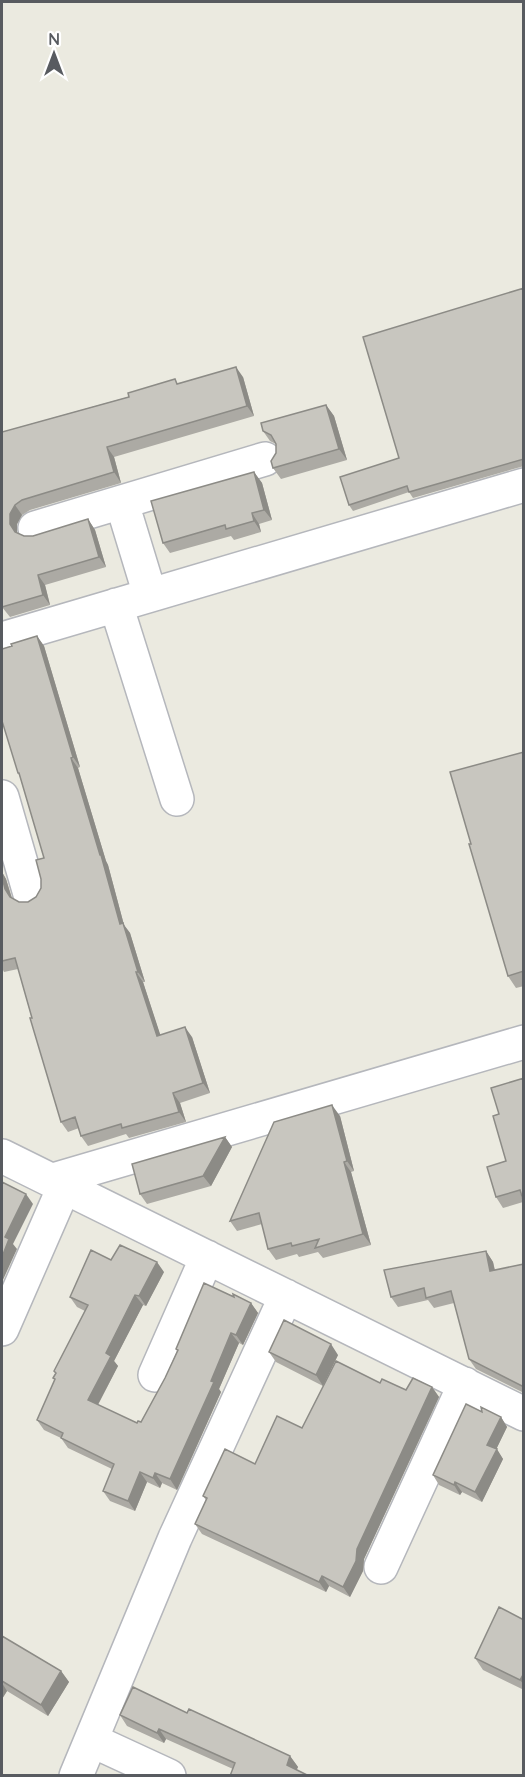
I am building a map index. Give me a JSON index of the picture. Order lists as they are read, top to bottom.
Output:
{
  "north": "top"
}
